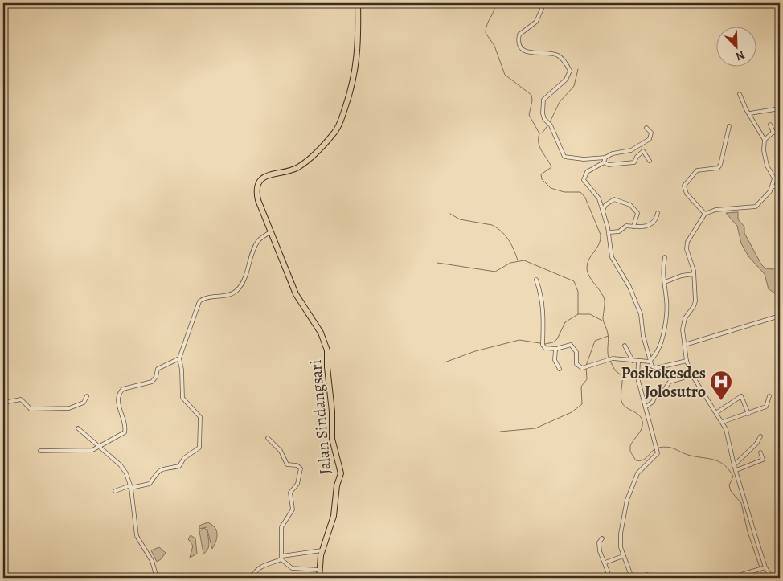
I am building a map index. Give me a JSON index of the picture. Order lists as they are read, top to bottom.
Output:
{
  "streets": {
    "main road": ["Jalan Sindangsari"]
  },
  "places": {
    "hospital": ["Poskokesdes Jolosutro"]
  },
  "north": "bottom right"
}
